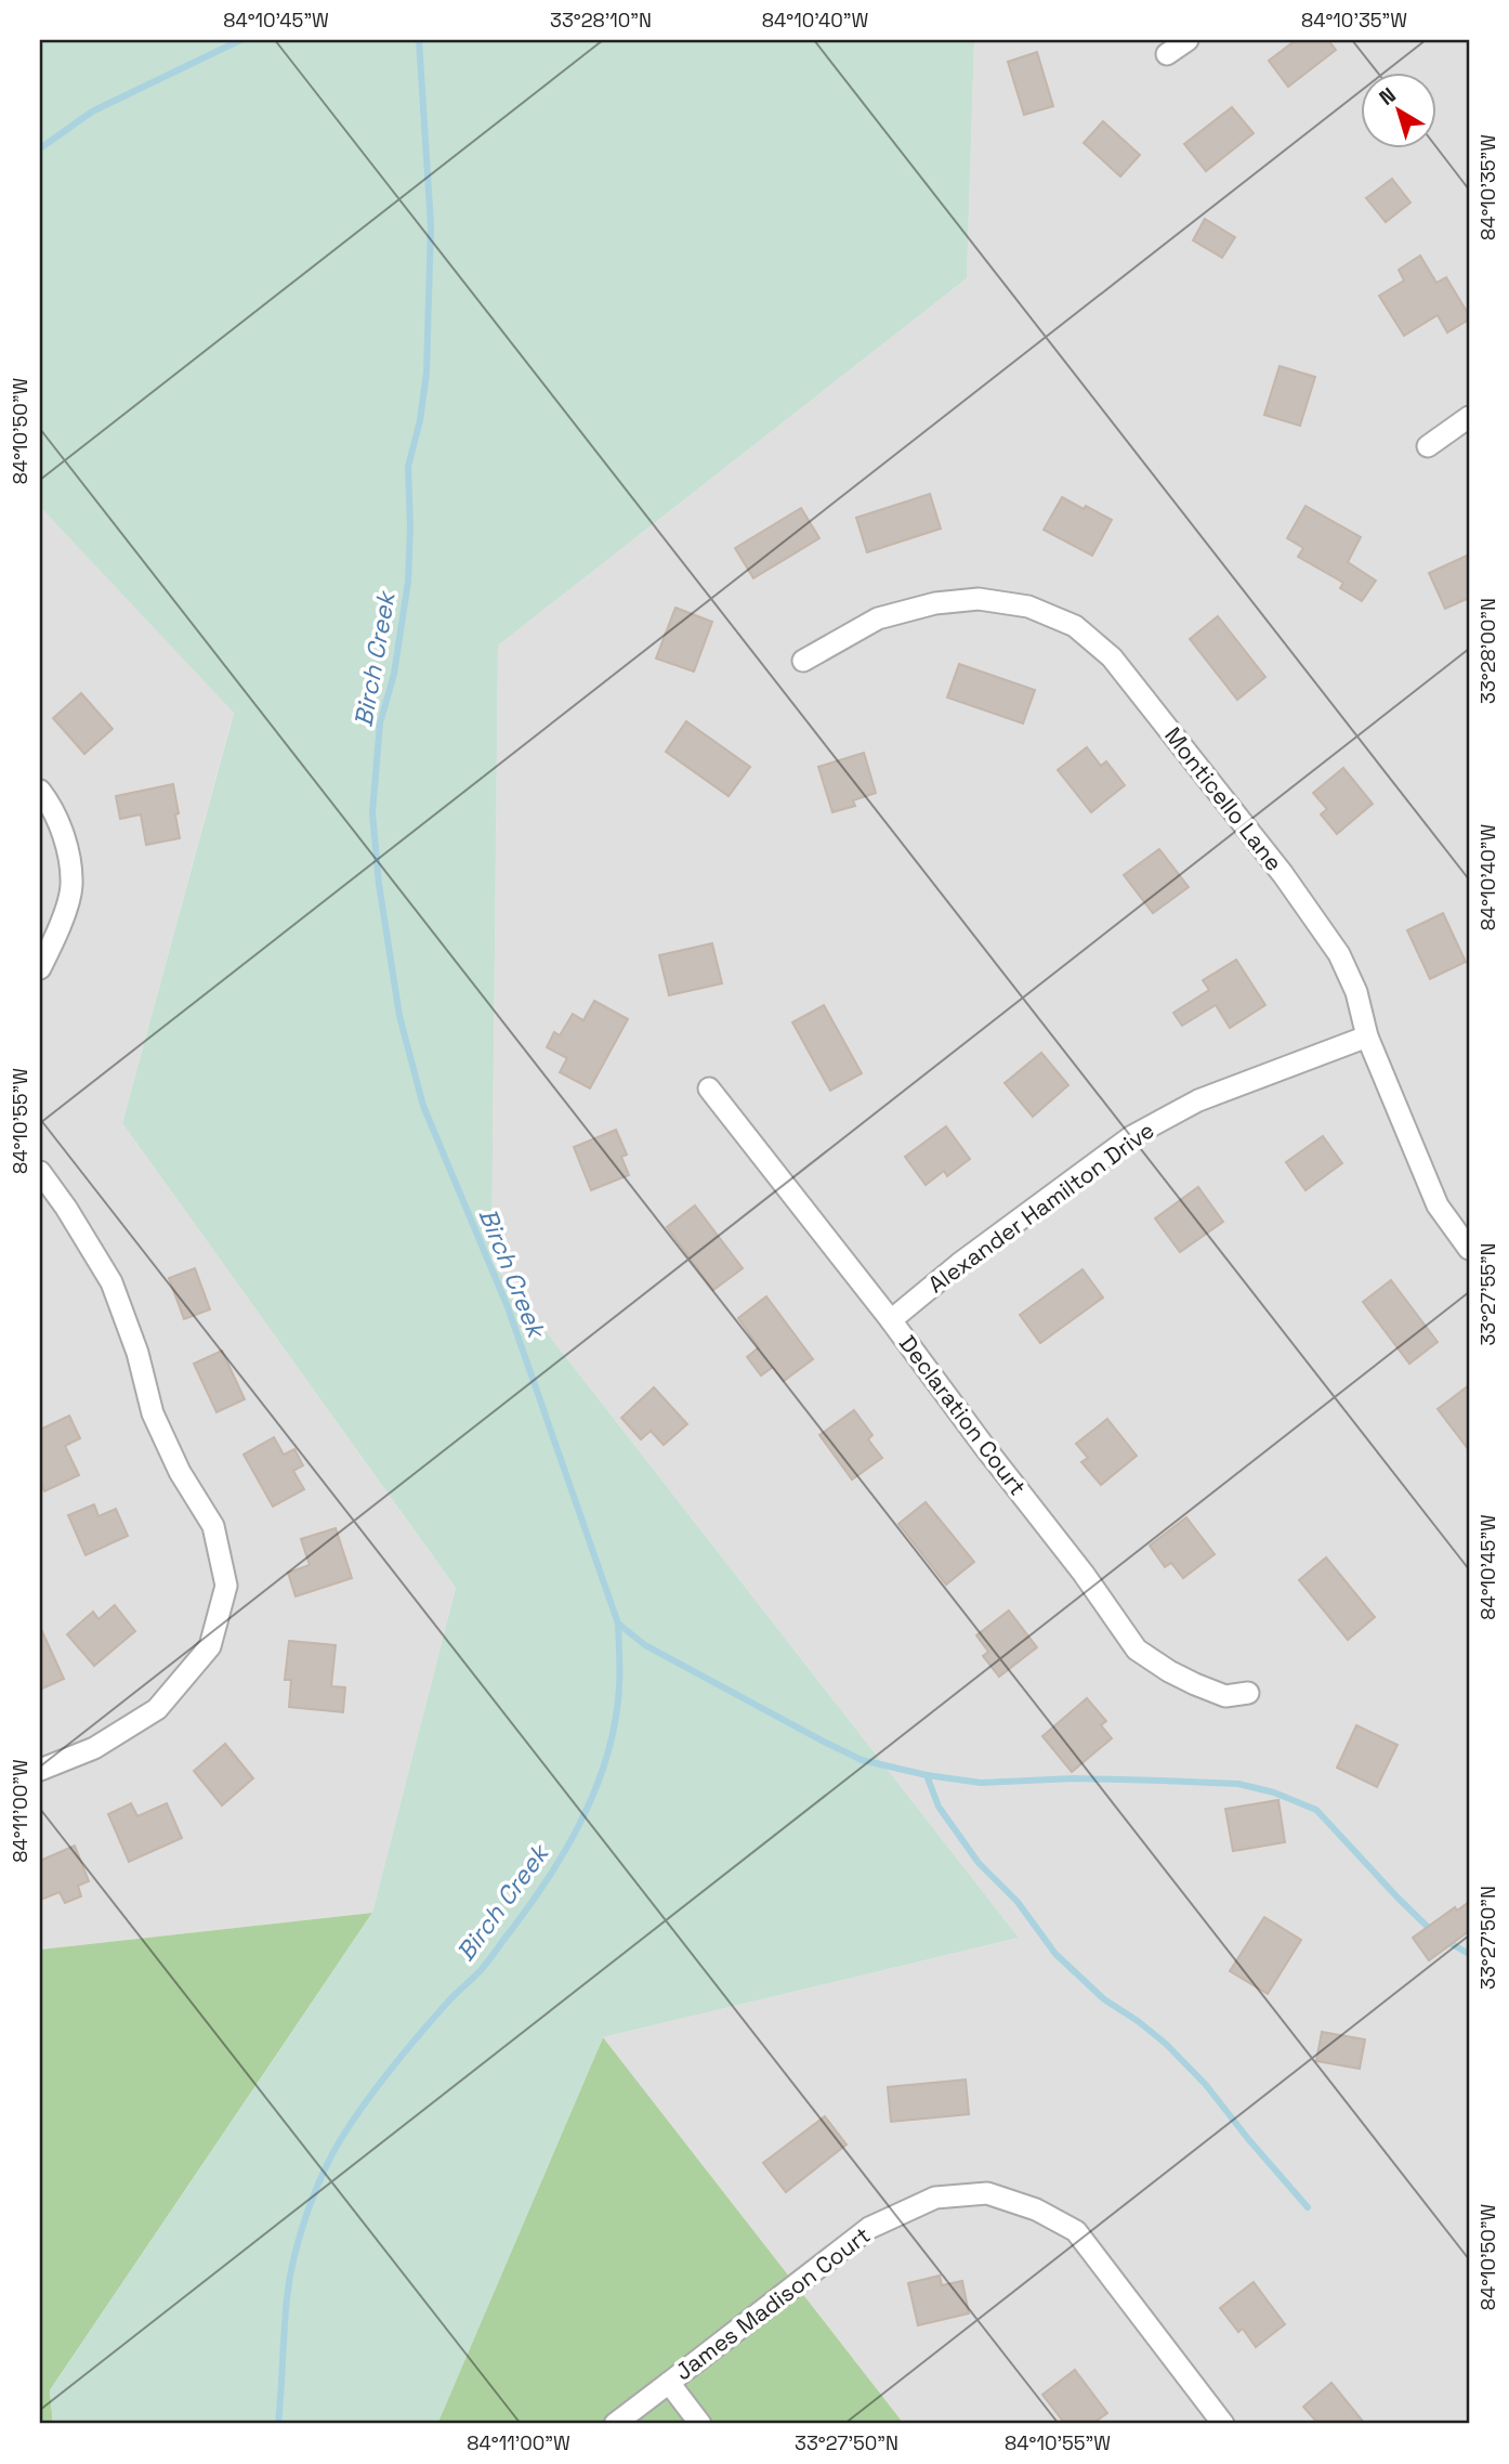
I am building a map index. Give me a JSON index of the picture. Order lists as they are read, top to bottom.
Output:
{
  "streets": {
    "street": [
      "Monticello Lane",
      "Alexander Hamilton Drive",
      "Declaration Court",
      "James Madison Court"
    ]
  },
  "crossings": [
    ["Monticello Lane", "Alexander Hamilton Drive"],
    ["Alexander Hamilton Drive", "Declaration Court"]
  ],
  "water": ["Birch Creek"],
  "north": "top left",
  "coordinates": [
    "84°10'45\"W",
    "33°28'10\"N",
    "84°10'40\"W",
    "84°10'35\"W",
    "84°10'50\"W",
    "33°28'00\"N",
    "84°10'55\"W",
    "33°27'55\"N",
    "84°11'00\"W",
    "33°27'50\"N"
  ]
}
